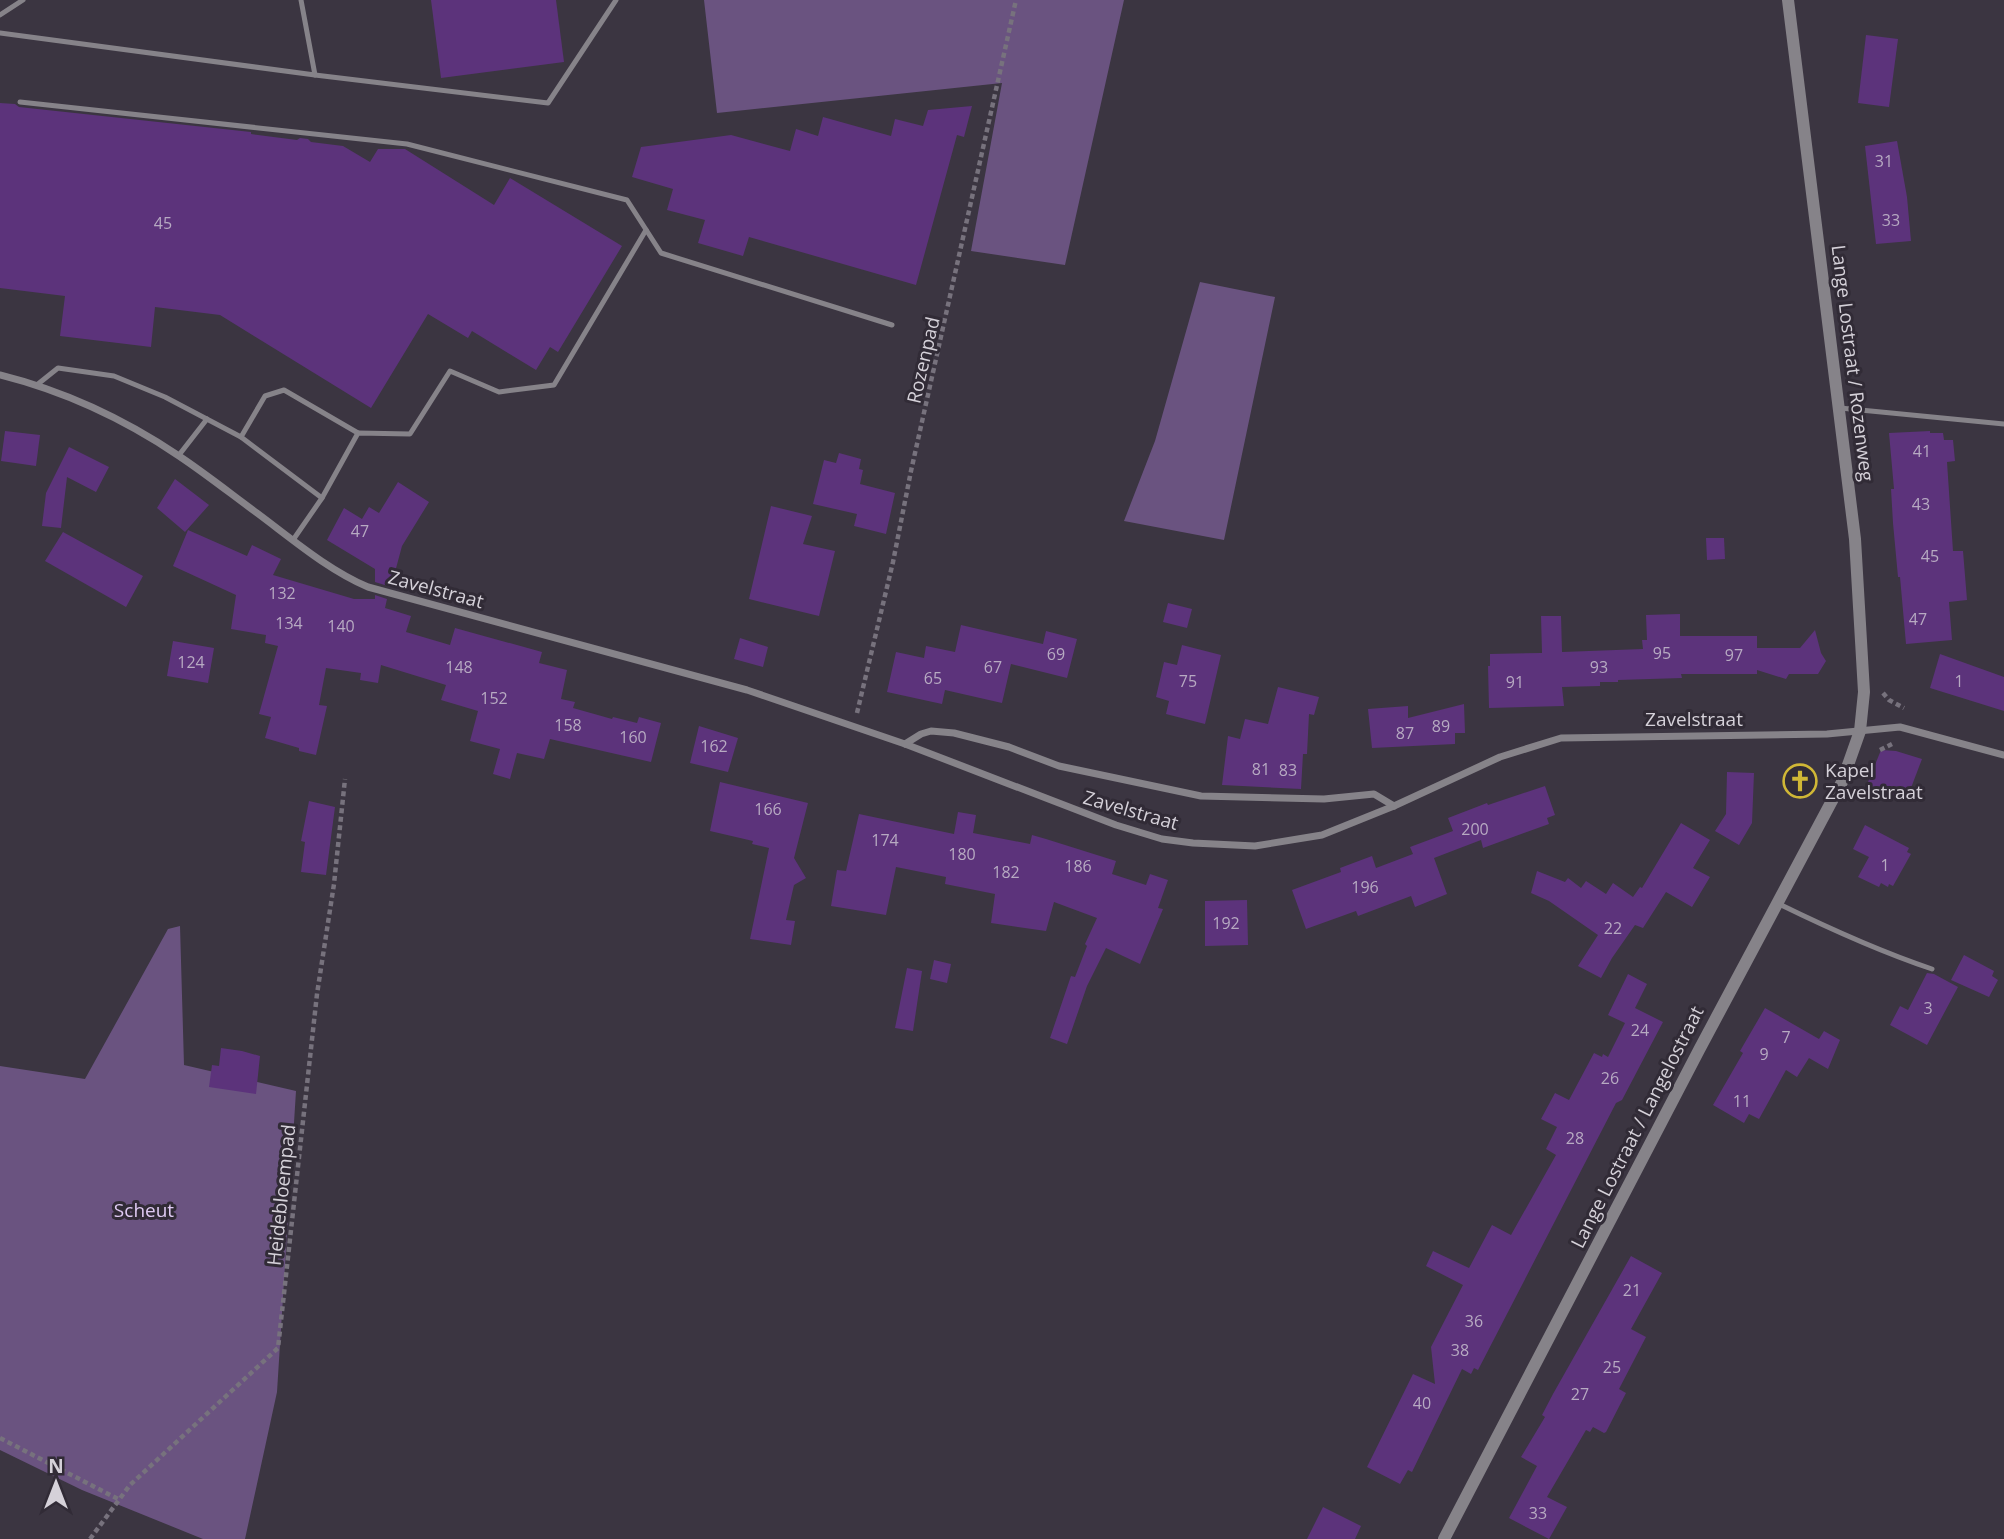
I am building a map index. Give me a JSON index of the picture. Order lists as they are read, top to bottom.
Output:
{
  "streets": {
    "street": ["Lange Lostraat / Rozenweg", "Zavelstraat", "Lange Lostraat / Langelostraat"],
    "path": ["Rozenpad", "Heidebloempad"]
  },
  "crossings": [
    ["Rozenpad", "Zavelstraat"],
    ["Lange Lostraat / Rozenweg", "Zavelstraat"],
    ["Lange Lostraat / Rozenweg", "Lange Lostraat / Langelostraat"],
    ["Zavelstraat", "Lange Lostraat / Langelostraat"]
  ],
  "parks": ["Scheut"],
  "places": {
    "church": ["Kapel Zavelstraat"]
  },
  "house_numbers": [
    "31",
    "33",
    "45",
    "41",
    "43",
    "47",
    "45",
    "132",
    "47",
    "134",
    "140",
    "95",
    "69",
    "97",
    "124",
    "148",
    "67",
    "93",
    "65",
    "75",
    "1",
    "91",
    "152",
    "158",
    "89",
    "87",
    "160",
    "162",
    "81",
    "83",
    "166",
    "200",
    "174",
    "180",
    "1",
    "186",
    "182",
    "196",
    "192",
    "22",
    "3",
    "24",
    "7",
    "9",
    "26",
    "11",
    "28",
    "21",
    "36",
    "38",
    "25",
    "27",
    "40",
    "33"
  ],
  "north": "top"
}
